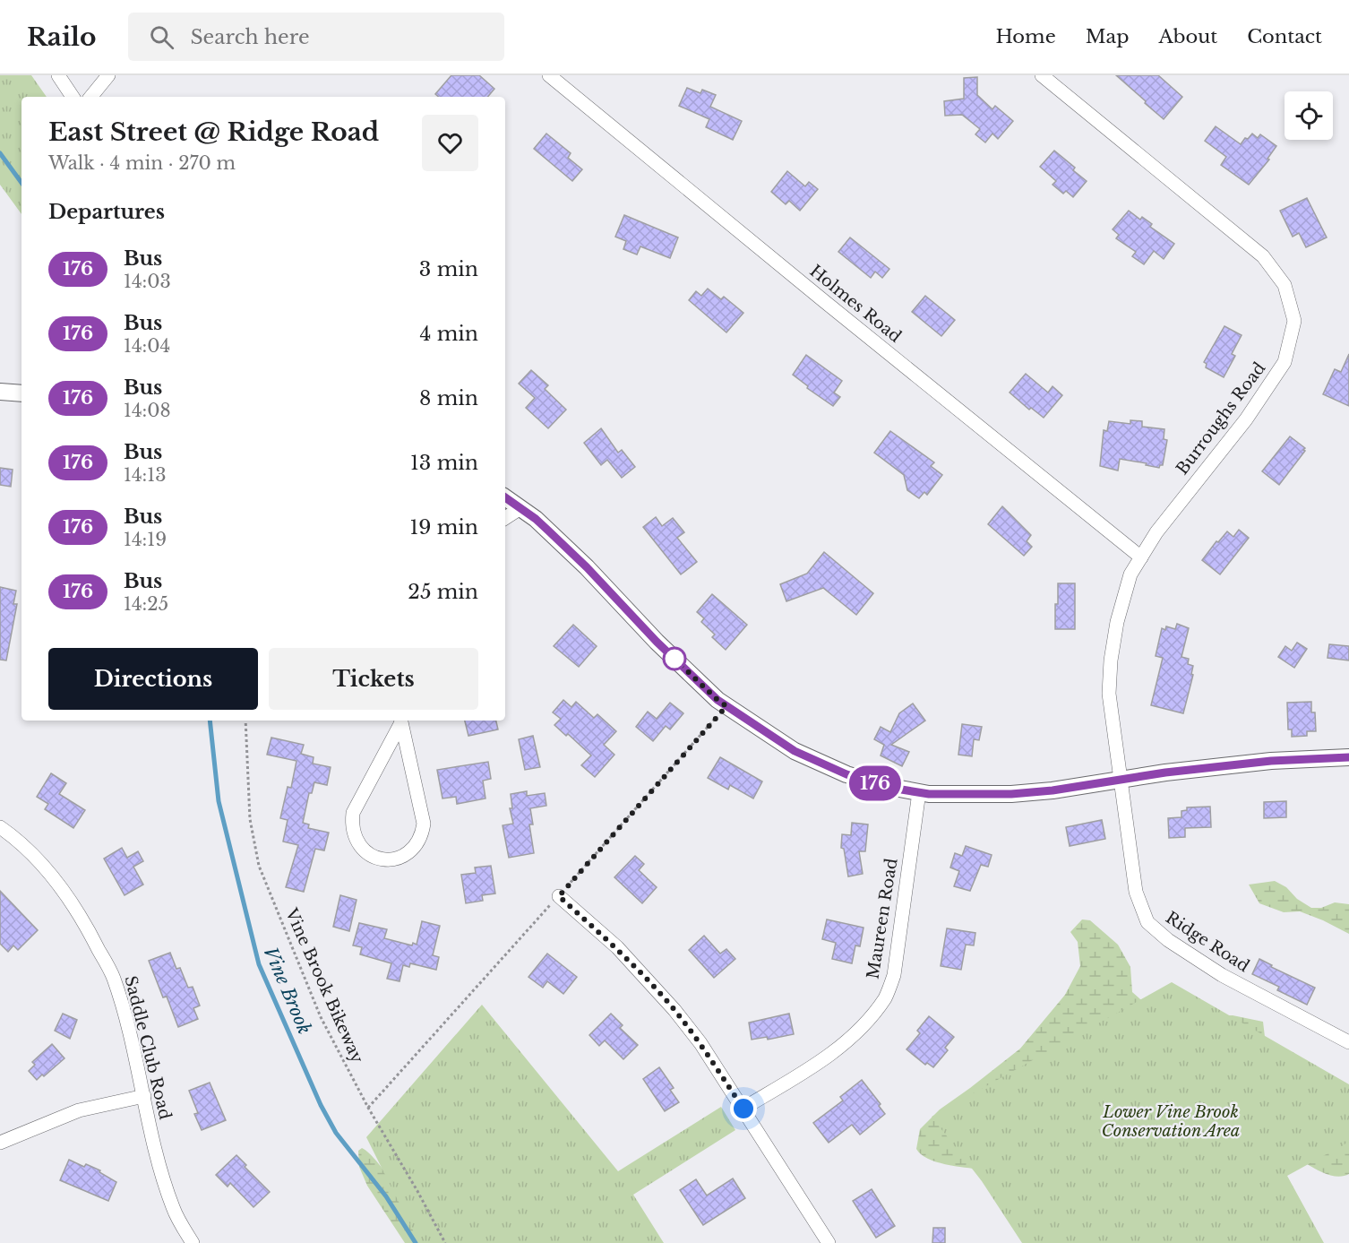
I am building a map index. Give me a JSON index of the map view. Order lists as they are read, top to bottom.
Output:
{
  "streets": {
    "street": [
      "Holmes Road",
      "Burroughs Road",
      "Maureen Road",
      "Ridge Road",
      "Saddle Club Road"
    ],
    "path": ["Vine Brook Bikeway"]
  },
  "crossings": [
    ["Holmes Road", "Burroughs Road"],
    ["Burroughs Road", "Ridge Road"]
  ],
  "water": ["Vine Brook"],
  "parks": ["Lower Vine Brook Conservation Area"],
  "lines": ["bus line 176"],
  "page": {
    "header": "Railo",
    "search": "Search here",
    "nav": [
      "Home",
      "Map",
      "About",
      "Contact"
    ],
    "on_map": "176",
    "heading": [
      ["East Street @ Ridge Road", "Walk · 4 min · 270 m"],
      "Departures"
    ],
    "list": [
      {
        "mark": "176",
        "name": "Bus",
        "note": "14:03",
        "value": "3 min"
      },
      {
        "mark": "176",
        "name": "Bus",
        "note": "14:04",
        "value": "4 min"
      },
      {
        "mark": "176",
        "name": "Bus",
        "note": "14:08",
        "value": "8 min"
      },
      {
        "mark": "176",
        "name": "Bus",
        "note": "14:13",
        "value": "13 min"
      },
      {
        "mark": "176",
        "name": "Bus",
        "note": "14:19",
        "value": "19 min"
      },
      {
        "mark": "176",
        "name": "Bus",
        "note": "14:25",
        "value": "25 min"
      }
    ],
    "buttons": ["Directions", "Tickets"]
  }
}
